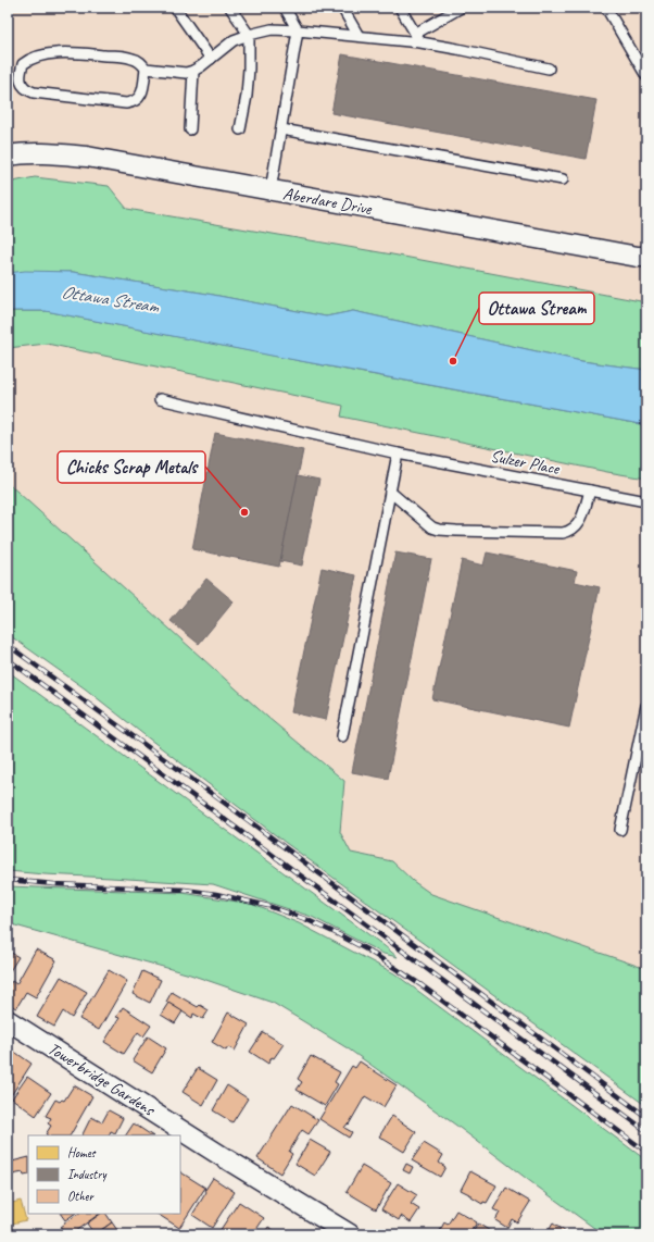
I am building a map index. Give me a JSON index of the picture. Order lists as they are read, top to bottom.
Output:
{
  "streets": {
    "street": ["Aberdare Drive", "Towerbridge Gardens"],
    "lane": ["Sulzer Place"]
  },
  "water": ["Ottawa Stream"],
  "places": ["Ottawa Stream", "Chicks Scrap Metals"],
  "legend": ["Homes", "Industry", "Other"]
}
